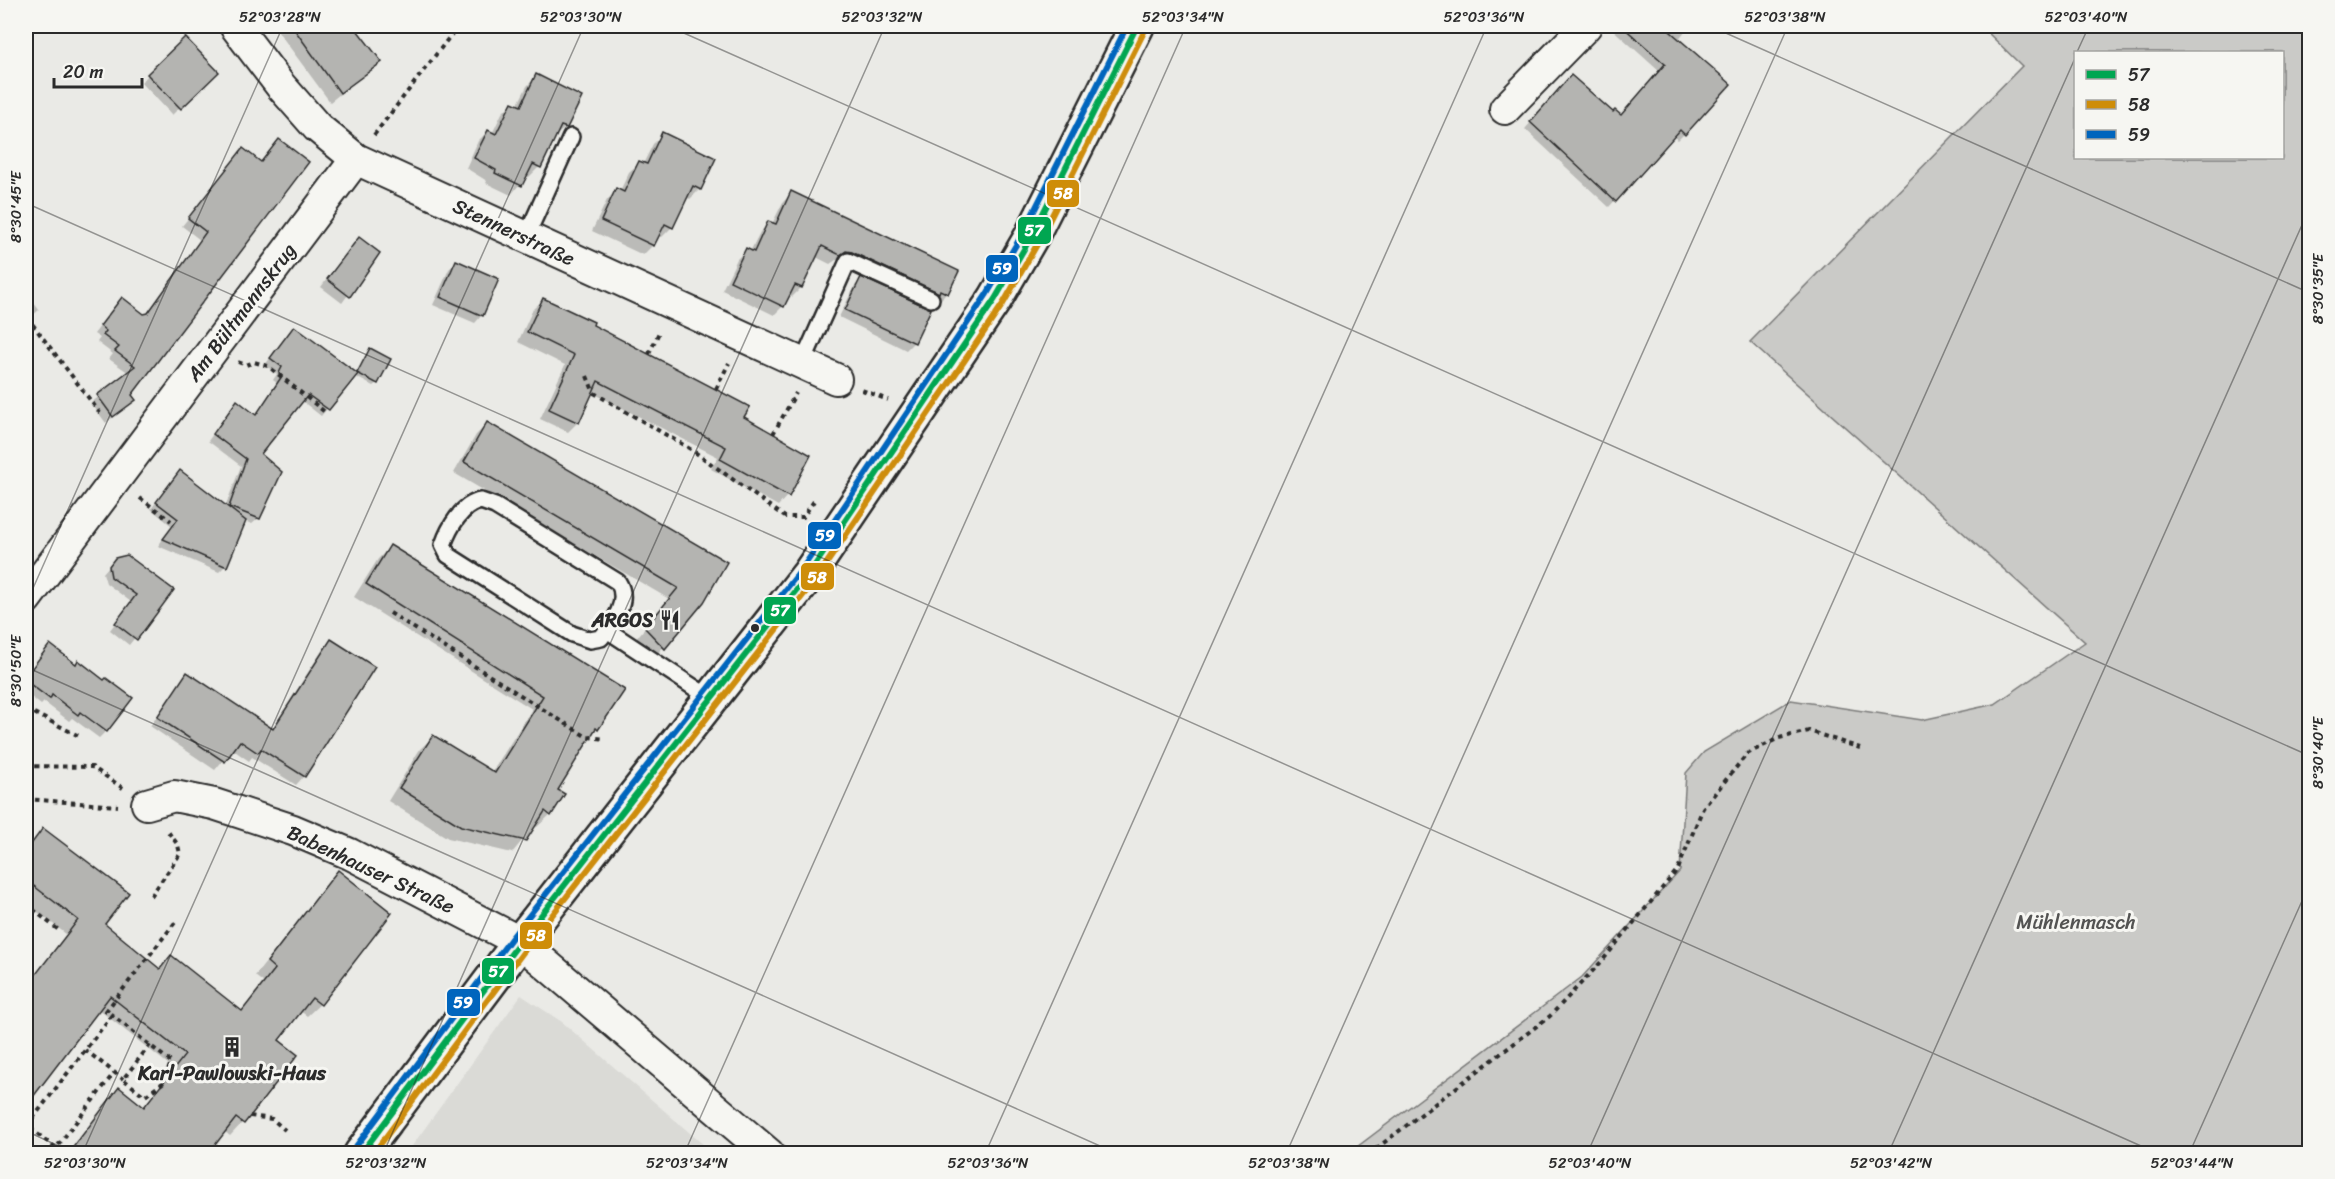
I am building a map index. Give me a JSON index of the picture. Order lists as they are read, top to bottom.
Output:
{
  "streets": {
    "street": ["Stennerstraße", "Am Bültmannskrug", "Babenhauser Straße"]
  },
  "crossings": [
    ["Stennerstraße", "Am Bültmannskrug"]
  ],
  "parks": ["Mühlenmasch"],
  "places": {
    "restaurant": ["ARGOS"],
    "building": ["Karl-Pawlowski-Haus"]
  },
  "lines": ["transit line 57", "transit line 59", "transit line 58"],
  "legend": ["57", "58", "59"],
  "scale_bar": "20 m",
  "coordinates": [
    "52°03'28\"N",
    "52°03'30\"N",
    "52°03'32\"N",
    "52°03'34\"N",
    "52°03'36\"N",
    "52°03'38\"N",
    "52°03'40\"N",
    "8°30'45\"E",
    "8°30'35\"E",
    "8°30'50\"E",
    "8°30'40\"E",
    "52°03'42\"N",
    "52°03'44\"N"
  ]
}
